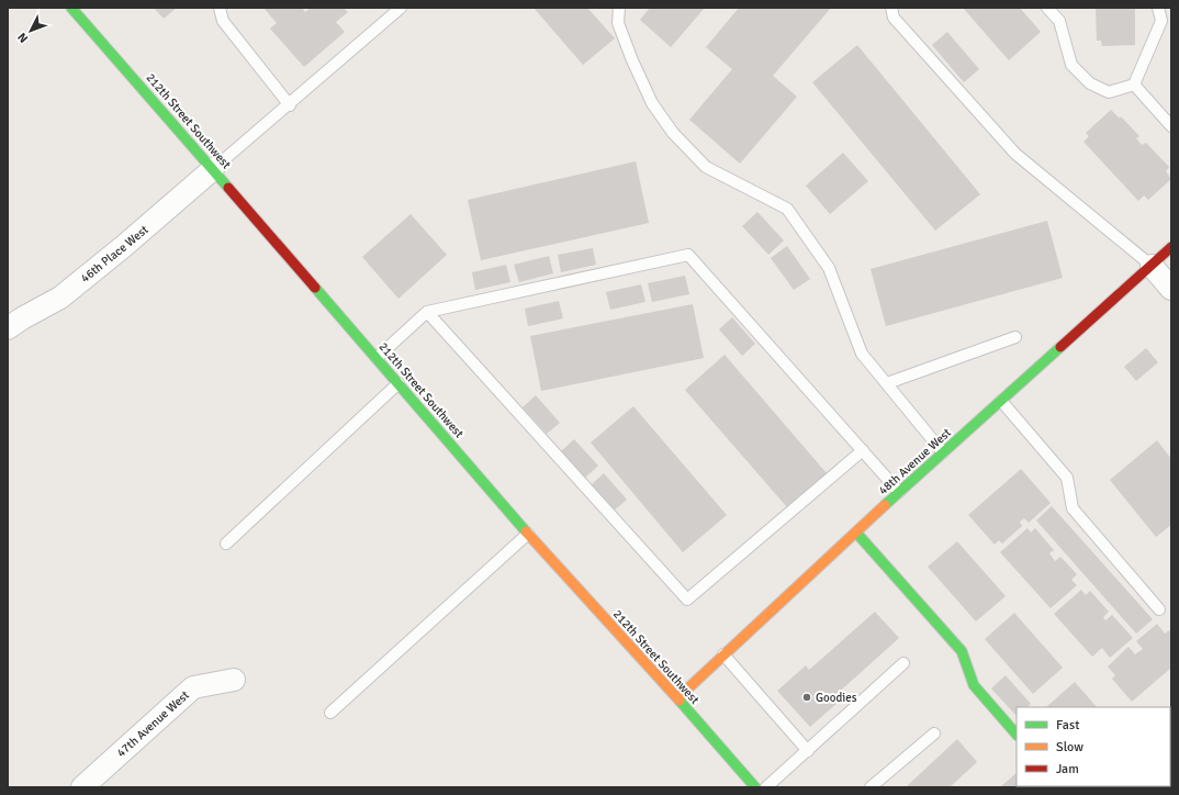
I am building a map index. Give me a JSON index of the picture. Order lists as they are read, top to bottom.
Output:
{
  "streets": {
    "main road": ["212th Street Southwest", "48th Avenue West"],
    "street": ["46th Place West", "47th Avenue West"]
  },
  "crossings": [
    ["212th Street Southwest", "46th Place West"],
    ["212th Street Southwest", "48th Avenue West"]
  ],
  "places": ["Goodies"],
  "legend": ["Fast", "Slow", "Jam"],
  "north": "bottom left"
}
